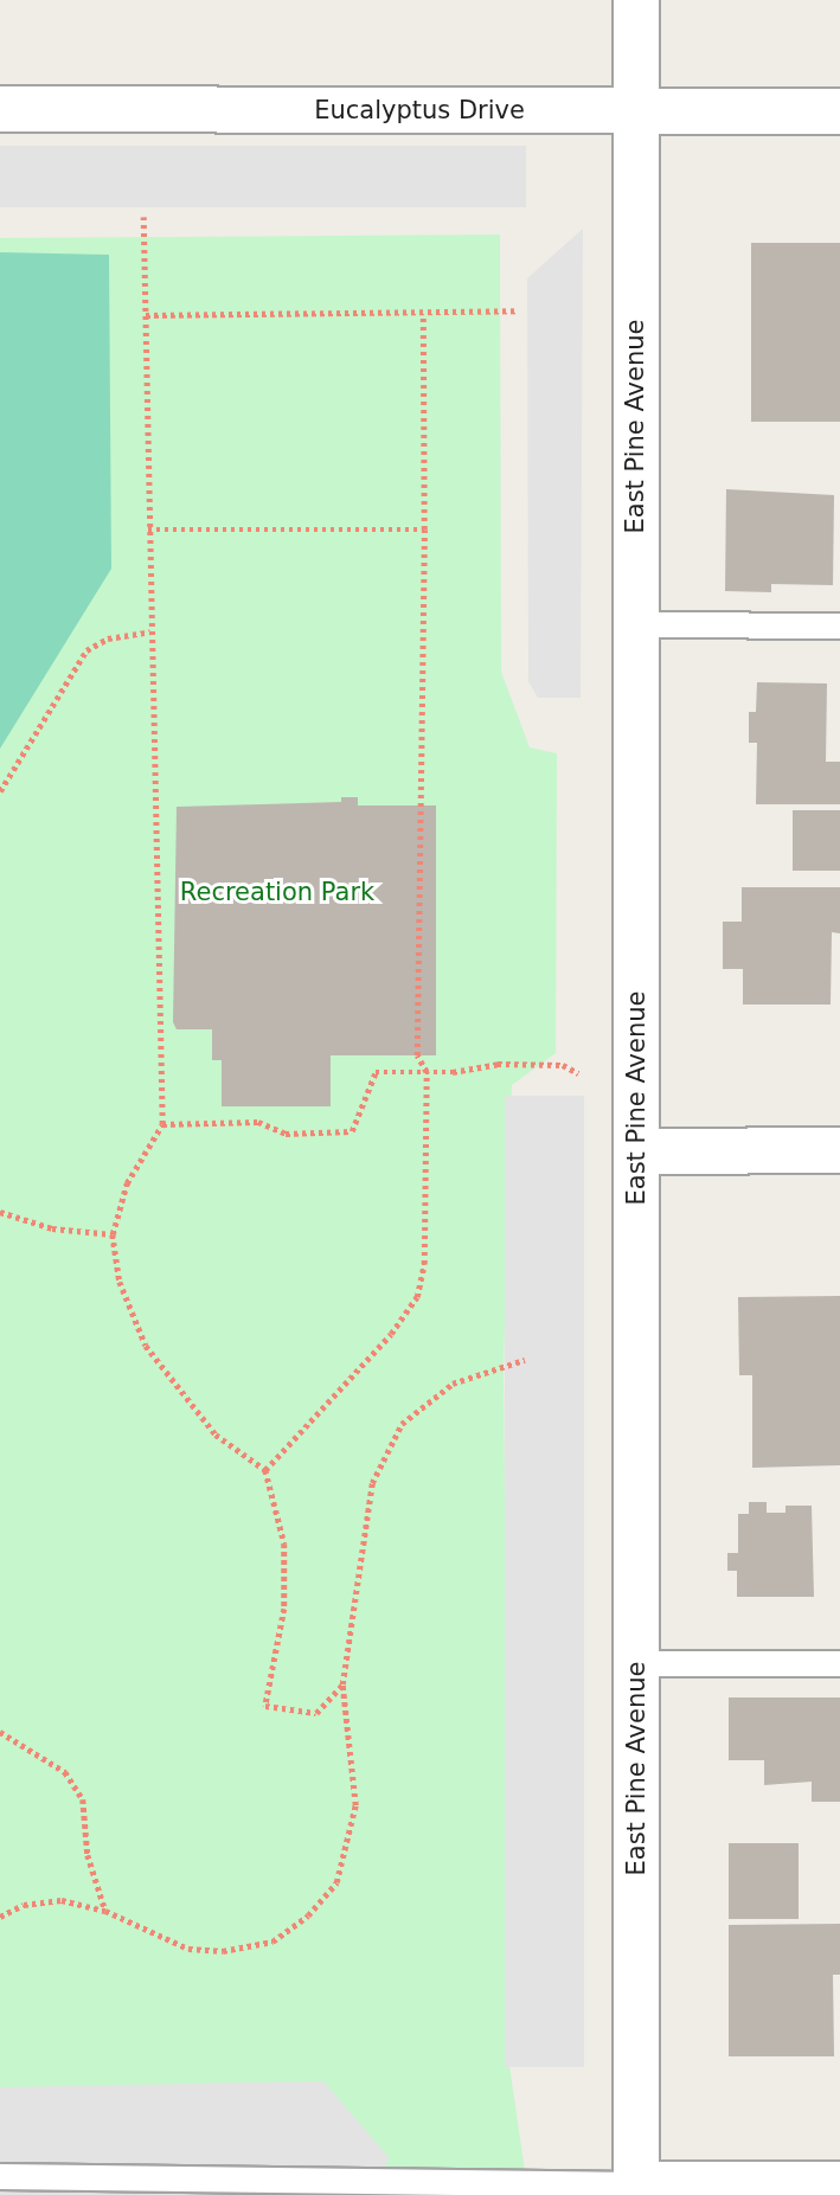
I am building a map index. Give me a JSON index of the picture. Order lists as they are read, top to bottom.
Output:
{
  "streets": {
    "street": ["Eucalyptus Drive", "East Pine Avenue"]
  },
  "crossings": [
    ["Eucalyptus Drive", "East Pine Avenue"]
  ],
  "parks": ["Recreation Park"]
}
